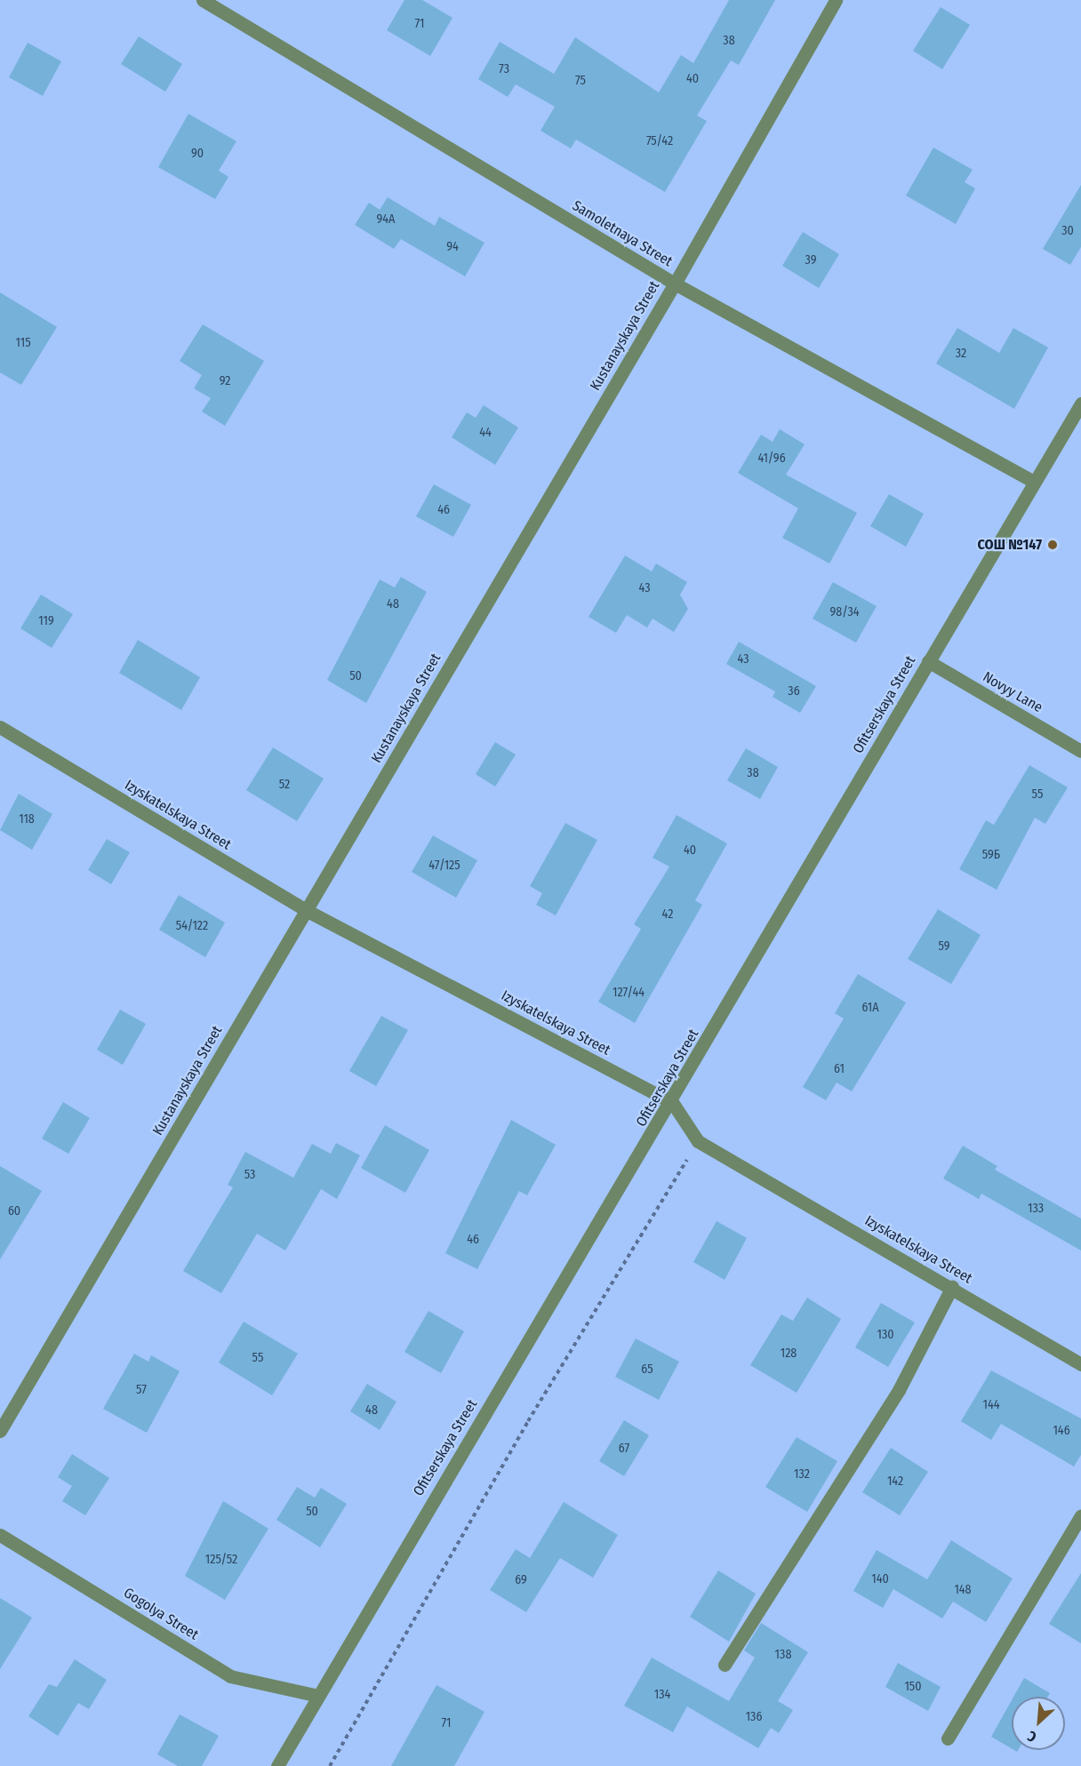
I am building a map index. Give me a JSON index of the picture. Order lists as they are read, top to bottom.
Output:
{
  "streets": {
    "street": [
      "Samoletnaya Street",
      "Kustanayskaya Street",
      "Novyy Lane",
      "Ofitserskaya Street",
      "Izyskatelskaya Street",
      "Gogolya Street"
    ]
  },
  "crossings": [
    ["Samoletnaya Street", "Kustanayskaya Street"],
    ["Samoletnaya Street", "Ofitserskaya Street"],
    ["Kustanayskaya Street", "Izyskatelskaya Street"],
    ["Novyy Lane", "Ofitserskaya Street"],
    ["Ofitserskaya Street", "Izyskatelskaya Street"],
    ["Ofitserskaya Street", "Gogolya Street"]
  ],
  "places": ["СОШ №147"],
  "house_numbers": [
    "71",
    "38",
    "73",
    "40",
    "75",
    "75/42",
    "90",
    "94А",
    "30",
    "94",
    "39",
    "115",
    "32",
    "92",
    "44",
    "41/96",
    "46",
    "43",
    "48",
    "98/34",
    "119",
    "43",
    "50",
    "36",
    "38",
    "52",
    "55",
    "118",
    "40",
    "59Б",
    "47/125",
    "42",
    "54/122",
    "59",
    "127/44",
    "61А",
    "61",
    "53",
    "133",
    "60",
    "46",
    "130",
    "128",
    "55",
    "65",
    "57",
    "144",
    "48",
    "146",
    "67",
    "132",
    "142",
    "50",
    "125/52",
    "140",
    "69",
    "148",
    "138",
    "150",
    "134",
    "136",
    "71"
  ],
  "north": "bottom left"
}
